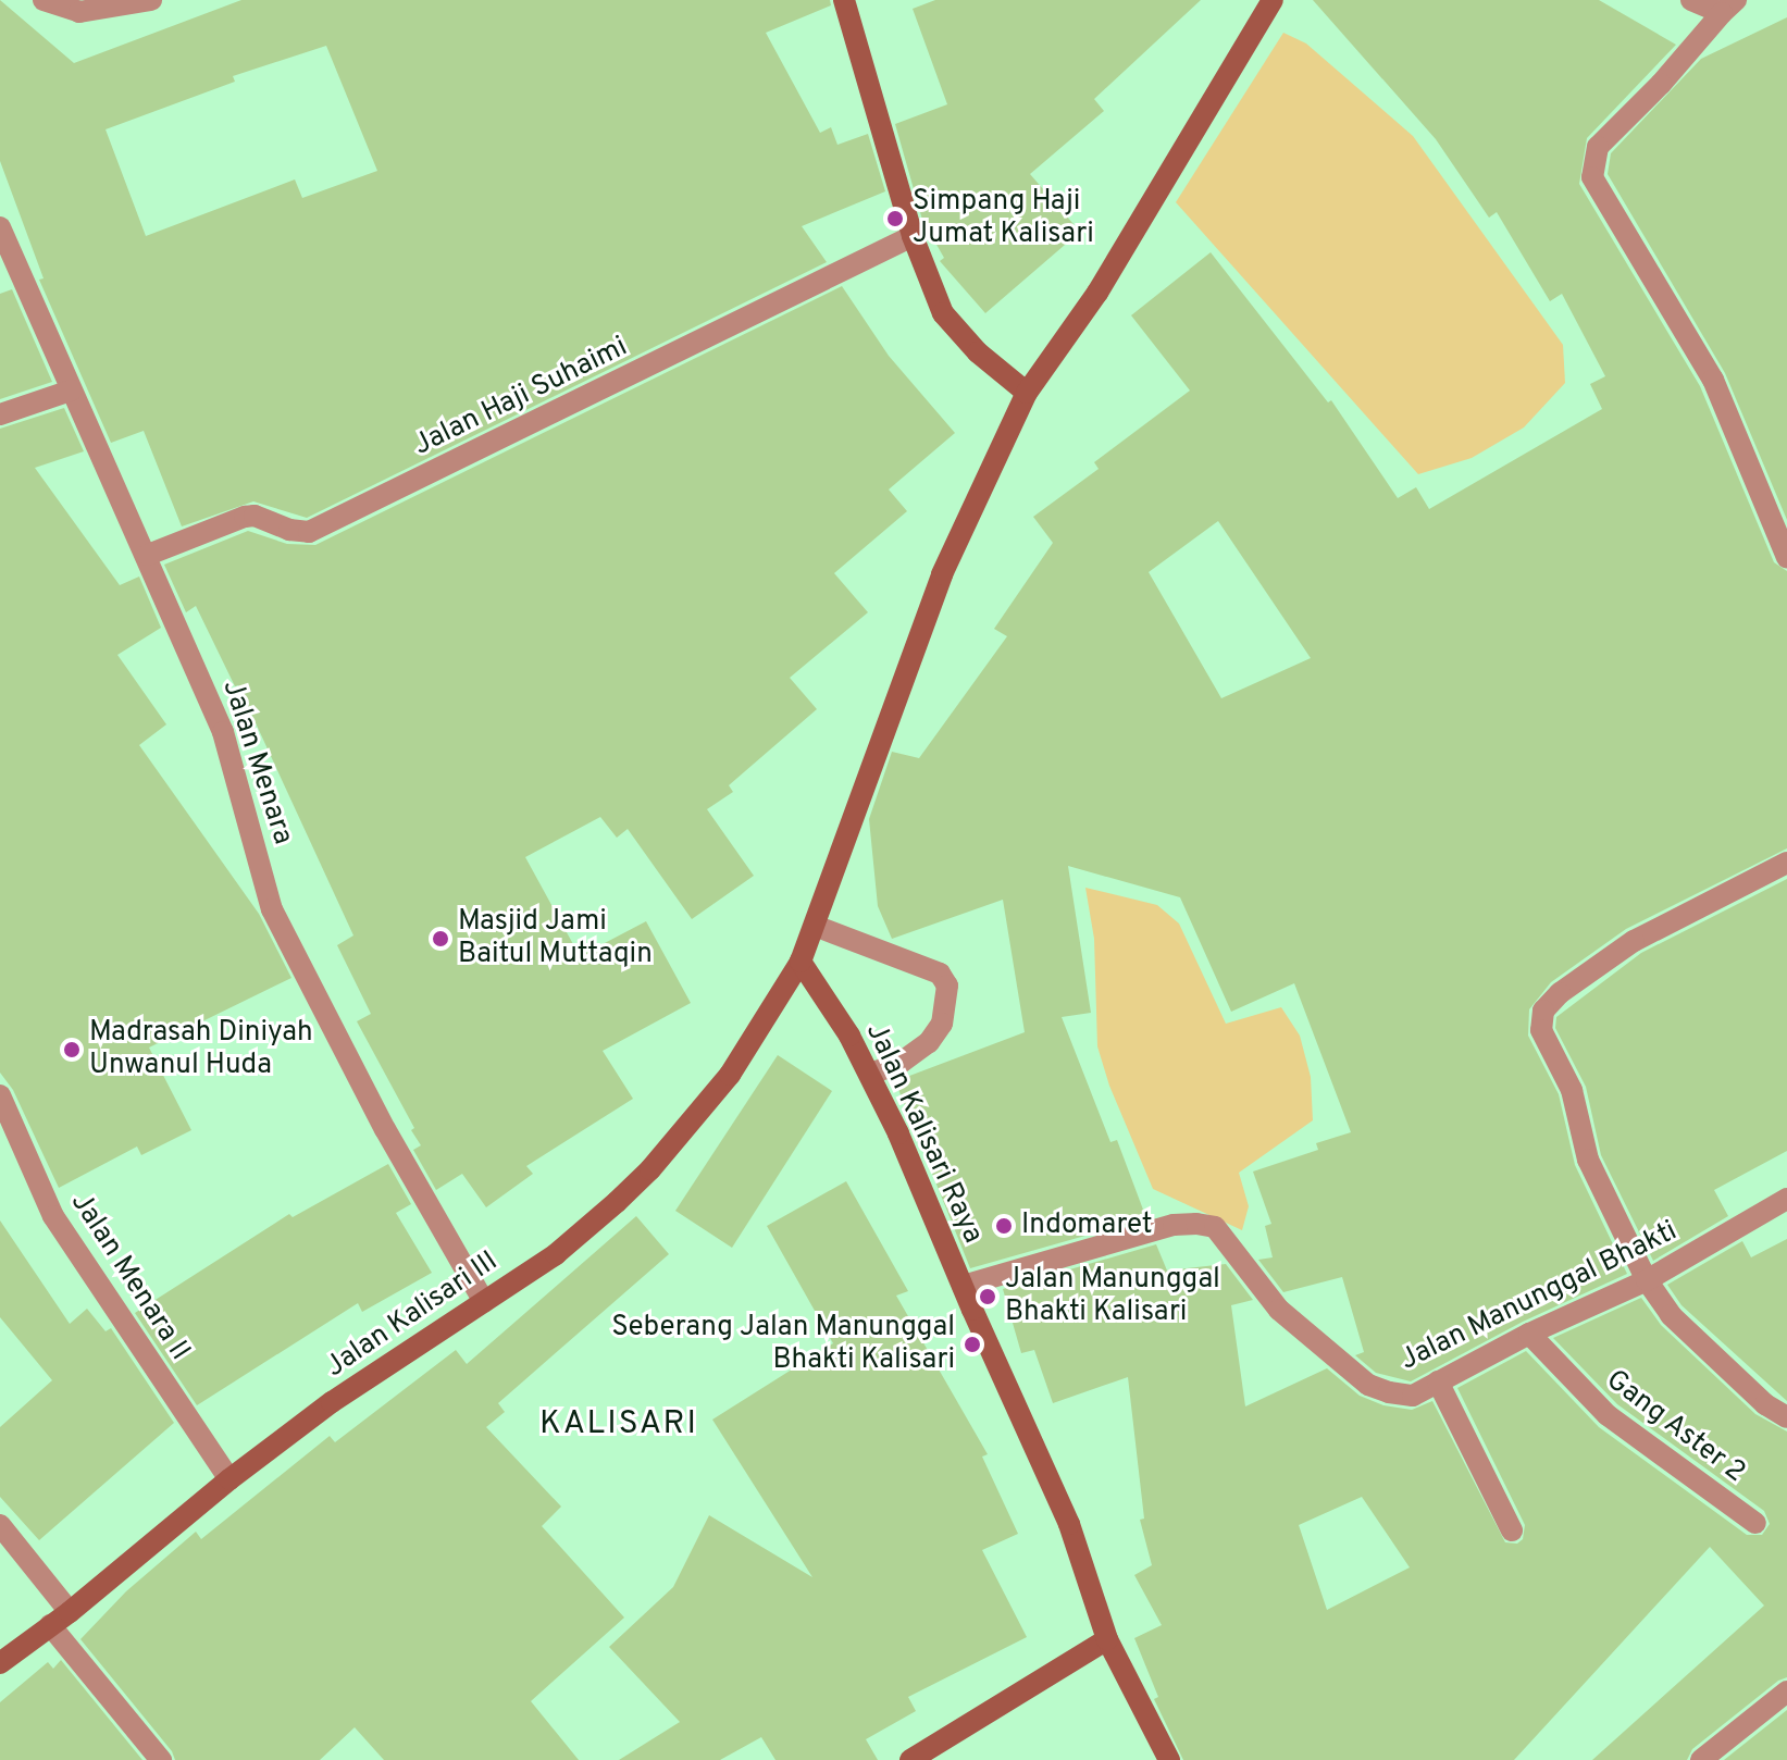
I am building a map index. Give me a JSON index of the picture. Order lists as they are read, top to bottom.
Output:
{
  "streets": {
    "street": [
      "Jalan Haji Suhaimi",
      "Jalan Menara",
      "Jalan Kalisari Raya",
      "Jalan Menara II",
      "Jalan Manunggal Bhakti",
      "Jalan Kalisari III",
      "Gang Aster 2"
    ]
  },
  "crossings": [
    ["Jalan Haji Suhaimi", "Jalan Menara"],
    ["Jalan Menara", "Jalan Kalisari III"],
    ["Jalan Kalisari Raya", "Jalan Manunggal Bhakti"],
    ["Jalan Kalisari Raya", "Jalan Kalisari III"],
    ["Jalan Menara II", "Jalan Kalisari III"],
    ["Jalan Manunggal Bhakti", "Gang Aster 2"]
  ],
  "districts": ["KALISARI"],
  "places": [
    "Simpang Haji Jumat Kalisari",
    "Masjid Jami Baitul Muttaqin",
    "Madrasah Diniyah Unwanul Huda",
    "Indomaret",
    "Jalan Manunggal Bhakti Kalisari",
    "Seberang Jalan Manunggal Bhakti Kalisari"
  ]
}
